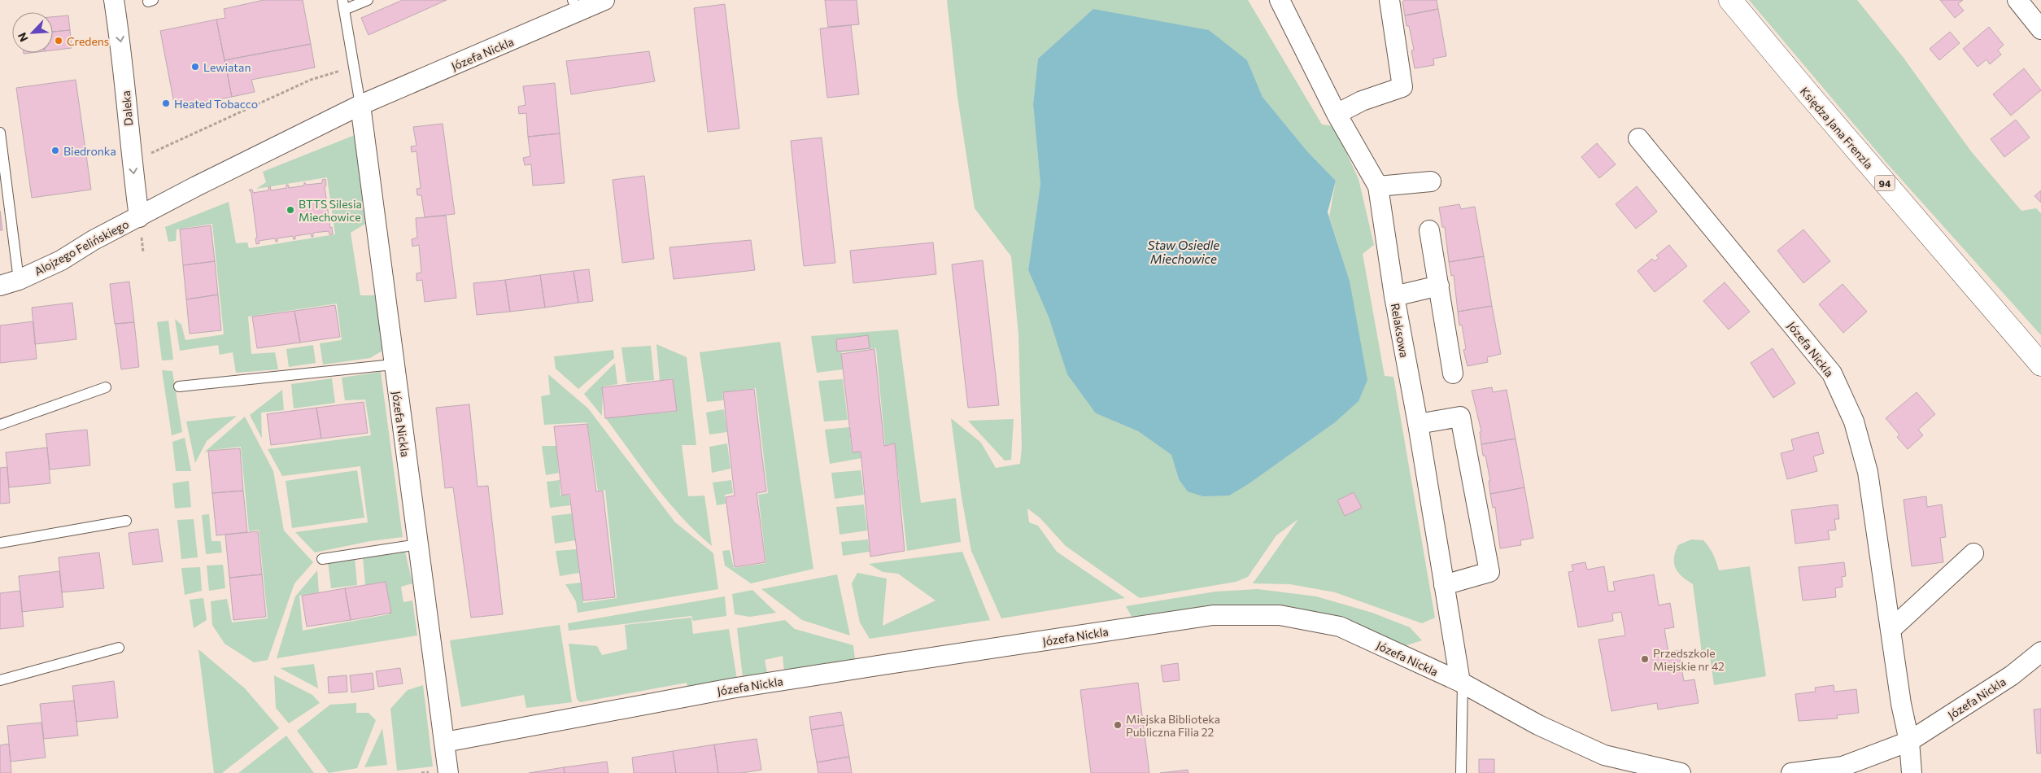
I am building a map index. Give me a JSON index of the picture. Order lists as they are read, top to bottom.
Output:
{
  "streets": {
    "main road": ["Księdza Jana Frenzla", "94"],
    "street": [
      "Józefa Nickla",
      "Daleka",
      "Alojzego Felińskiego",
      "Relaksowa"
    ]
  },
  "crossings": [
    ["Józefa Nickla", "Daleka"],
    ["Józefa Nickla", "Alojzego Felińskiego"],
    ["Józefa Nickla", "Relaksowa"],
    ["Daleka", "Alojzego Felińskiego"]
  ],
  "one_way": ["Daleka"],
  "water": ["Staw Osiedle Miechowice"],
  "places": [
    "Credens",
    "Lewiatan",
    "Heated Tobacco",
    "Biedronka",
    "BTTS Silesia Miechowice",
    "Przedszkole Miejskie nr 42",
    "Miejska Biblioteka Publiczna Filia 22"
  ],
  "north": "bottom left"
}
